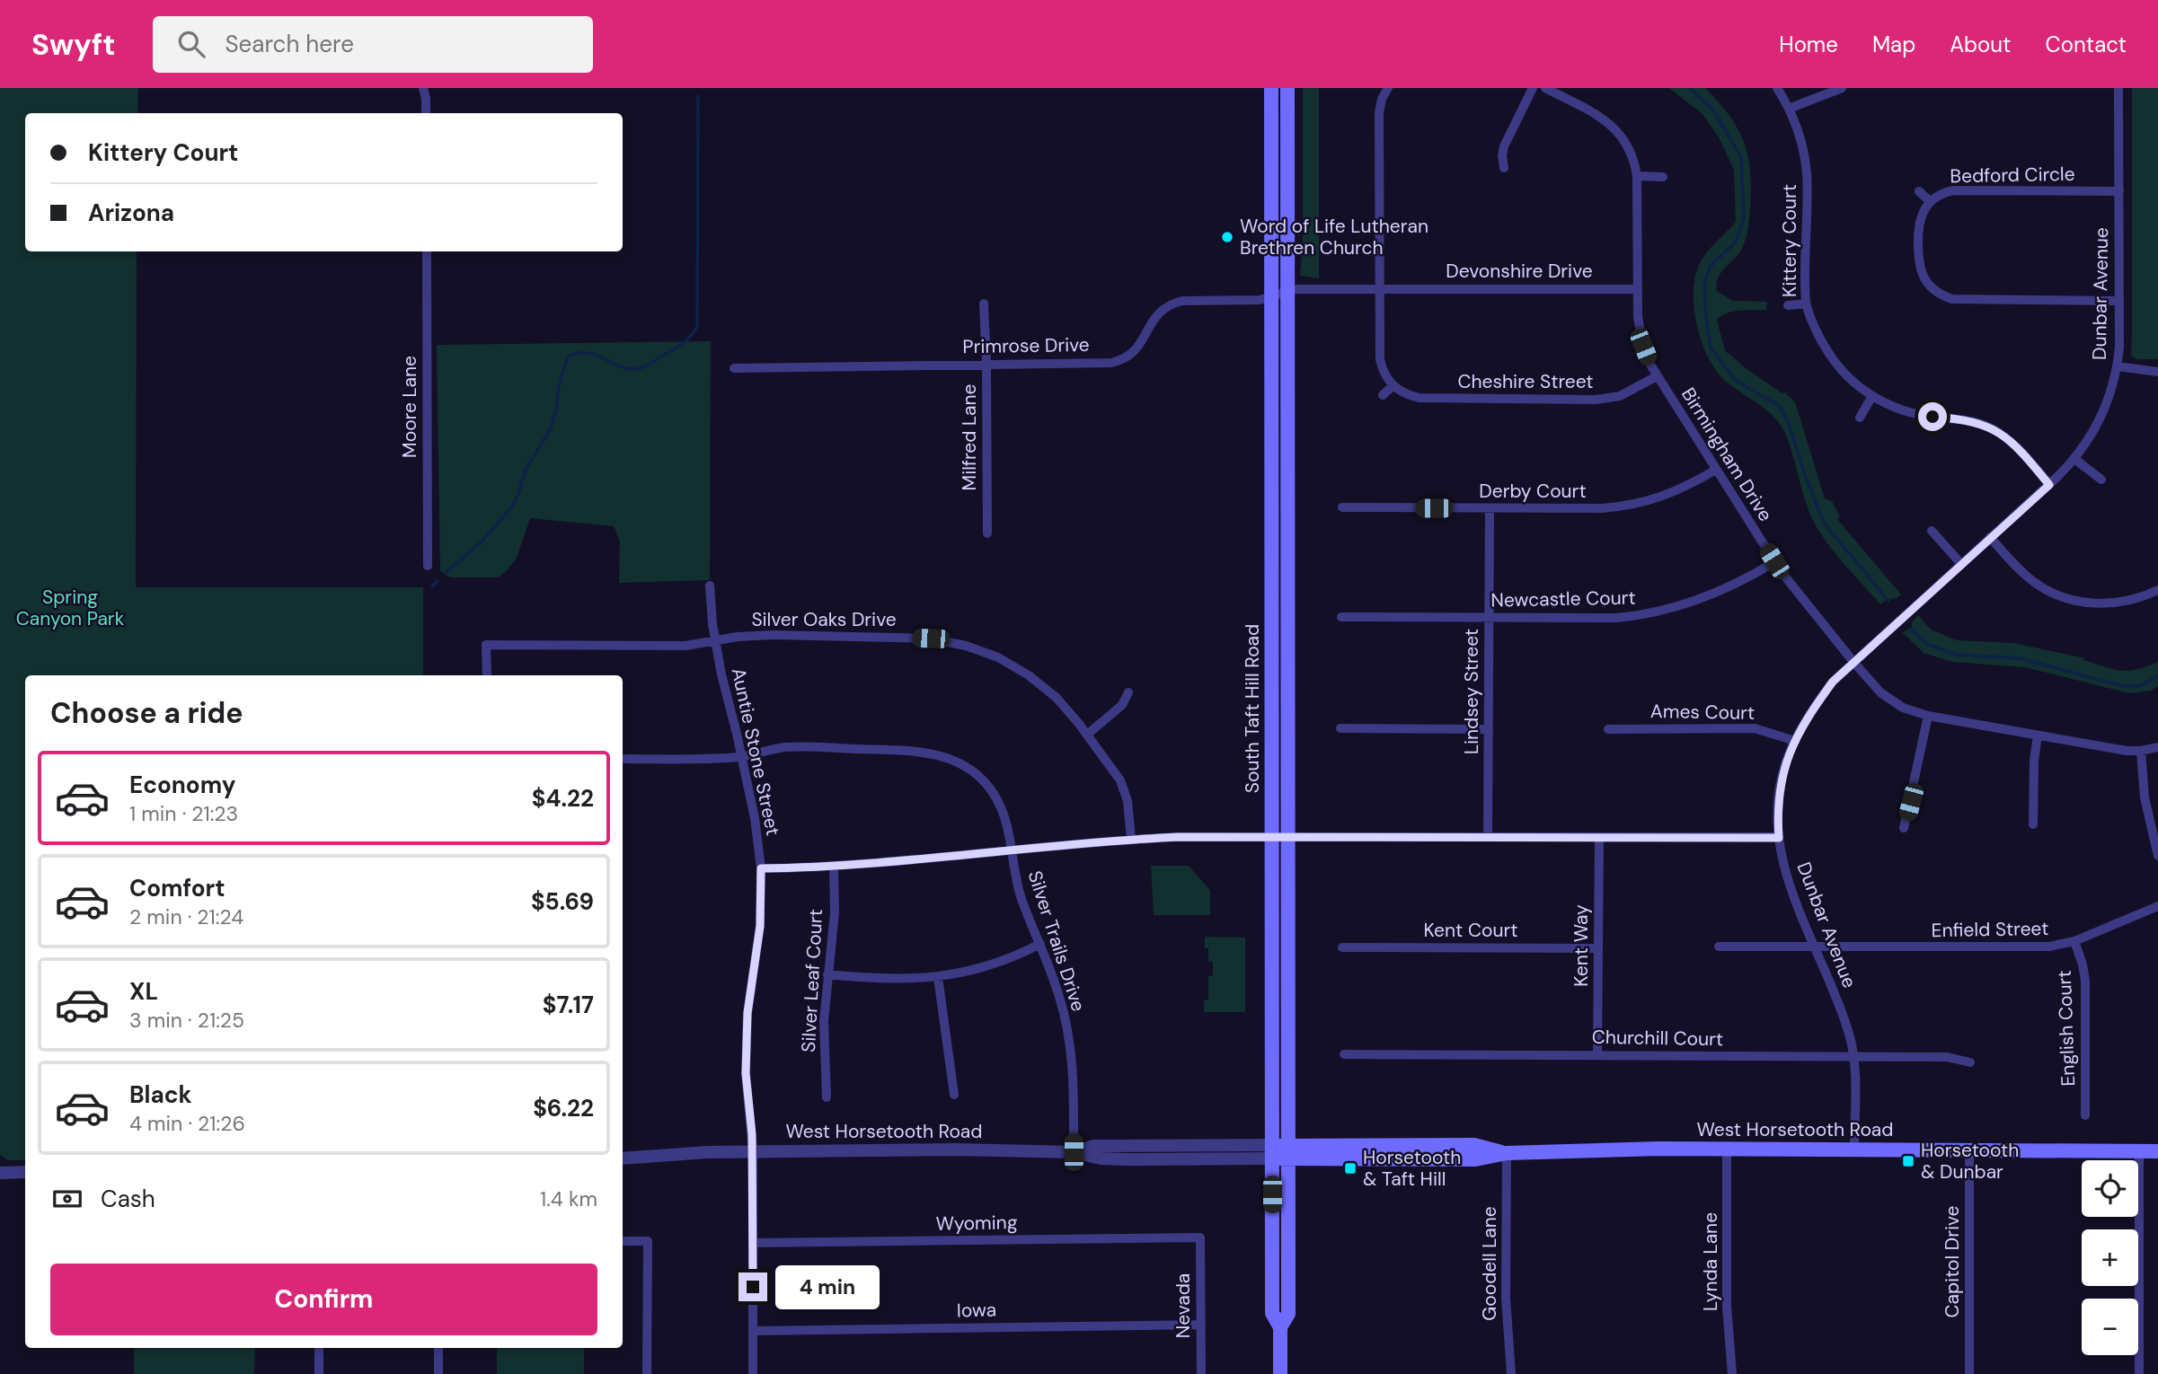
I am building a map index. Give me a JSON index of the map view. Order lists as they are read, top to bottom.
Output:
{
  "streets": {
    "main road": ["South Taft Hill Road", "West Horsetooth Road"],
    "street": [
      "Bedford Circle",
      "Kittery Court",
      "Devonshire Drive",
      "Dunbar Avenue",
      "Primrose Drive",
      "Cheshire Street",
      "Moore Lane",
      "Milfred Lane",
      "Birmingham Drive",
      "Derby Court",
      "Newcastle Court",
      "Silver Oaks Drive",
      "Lindsey Street",
      "Ames Court",
      "Auntie Stone Street",
      "Enfield Street",
      "Kent Court",
      "Silver Trails Drive",
      "Kent Way",
      "Silver Leaf Court",
      "English Court",
      "Churchill Court",
      "Wyoming",
      "Lynda Lane",
      "Capitol Drive",
      "Goodell Lane",
      "Nevada",
      "Iowa"
    ]
  },
  "crossings": [
    ["Bedford Circle", "Dunbar Avenue"],
    ["Kittery Court", "Dunbar Avenue"],
    ["Devonshire Drive", "Primrose Drive"],
    ["Devonshire Drive", "Birmingham Drive"],
    ["Devonshire Drive", "South Taft Hill Road"],
    ["Dunbar Avenue", "Birmingham Drive"],
    ["Dunbar Avenue", "Ames Court"],
    ["Dunbar Avenue", "Enfield Street"],
    ["Dunbar Avenue", "Churchill Court"],
    ["Dunbar Avenue", "West Horsetooth Road"],
    ["Primrose Drive", "Milfred Lane"],
    ["Primrose Drive", "South Taft Hill Road"],
    ["Cheshire Street", "Birmingham Drive"],
    ["Birmingham Drive", "Derby Court"],
    ["Birmingham Drive", "Newcastle Court"],
    ["Derby Court", "Lindsey Street"],
    ["Newcastle Court", "Lindsey Street"],
    ["Silver Oaks Drive", "Auntie Stone Street"],
    ["South Taft Hill Road", "West Horsetooth Road"],
    ["Auntie Stone Street", "Silver Trails Drive"],
    ["Auntie Stone Street", "West Horsetooth Road"],
    ["Auntie Stone Street", "Wyoming"],
    ["Auntie Stone Street", "Iowa"],
    ["Enfield Street", "English Court"],
    ["Kent Court", "Kent Way"],
    ["Silver Trails Drive", "West Horsetooth Road"],
    ["Kent Way", "Churchill Court"],
    ["West Horsetooth Road", "Lynda Lane"],
    ["West Horsetooth Road", "Capitol Drive"],
    ["West Horsetooth Road", "Goodell Lane"],
    ["Wyoming", "Nevada"],
    ["Nevada", "Iowa"]
  ],
  "parks": ["Spring Canyon Park"],
  "places": {
    "other": ["Word of Life Lutheran Brethren Church"],
    "transit": ["Horsetooth & Dunbar", "Horsetooth & Taft Hill"]
  },
  "page": {
    "header": "Swyft",
    "search": "Search here",
    "nav": [
      "Home",
      "Map",
      "About",
      "Contact"
    ],
    "banner": ["Kittery Court", "Arizona"],
    "heading": "Choose a ride",
    "list": [
      {
        "name": "Economy",
        "note": "1 min · 21:23",
        "value": "$4.22"
      },
      {
        "name": "Comfort",
        "note": "2 min · 21:24",
        "value": "$5.69"
      },
      {
        "name": "XL",
        "note": "3 min · 21:25",
        "value": "$7.17"
      },
      {
        "name": "Black",
        "note": "4 min · 21:26",
        "value": "$6.22"
      }
    ],
    "map_buttons": ["+", "−"],
    "pay": ["Cash", "1.4 km"],
    "buttons": "Confirm",
    "bubble": "4 min"
  }
}
